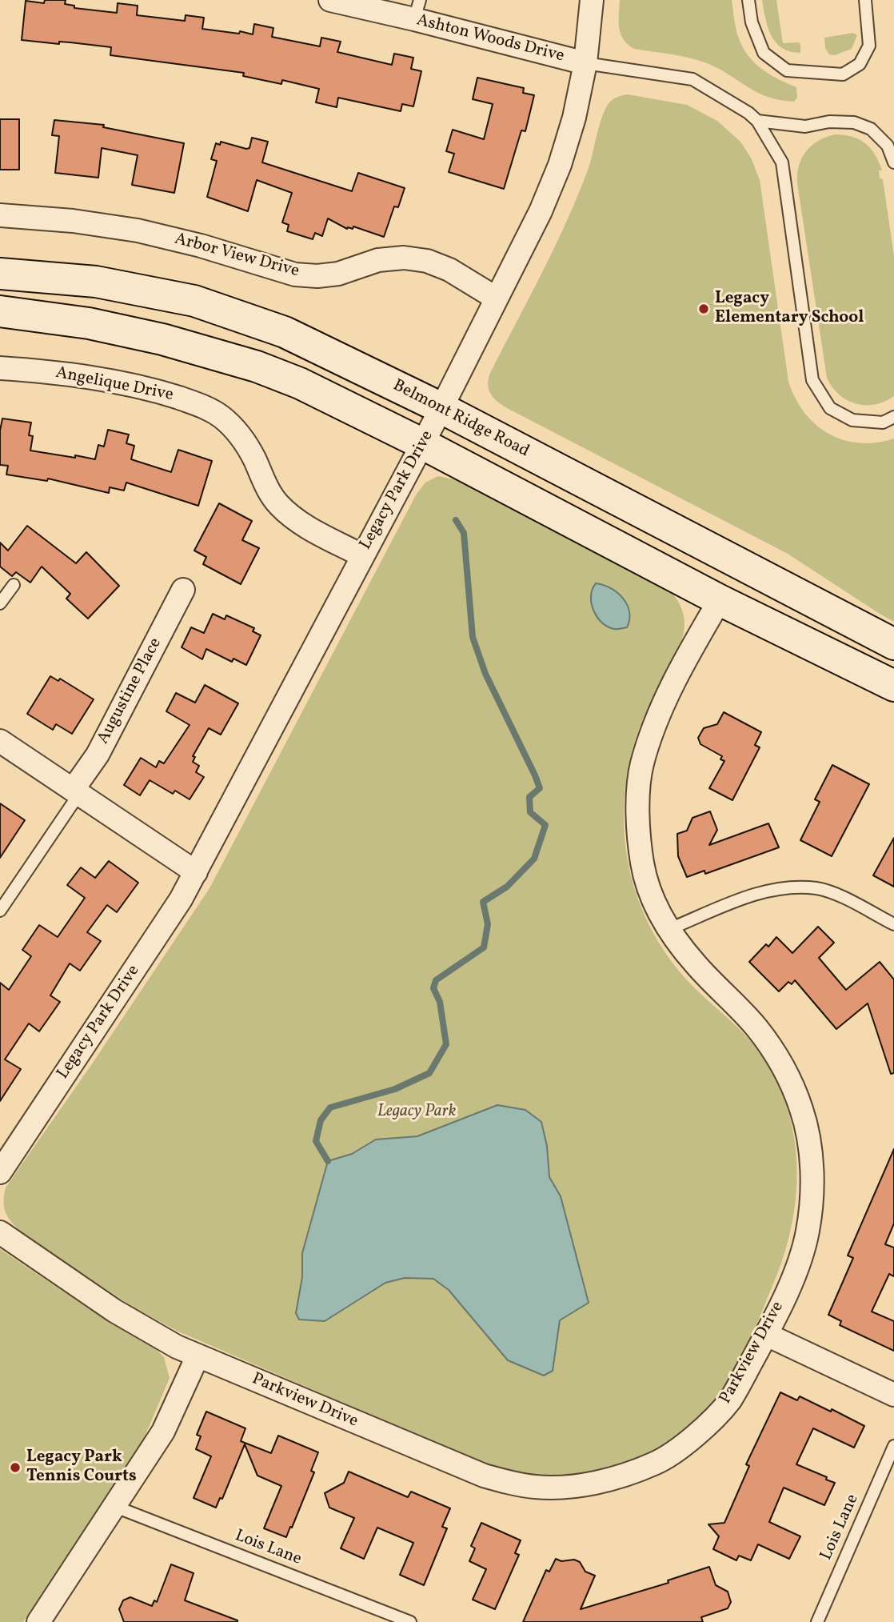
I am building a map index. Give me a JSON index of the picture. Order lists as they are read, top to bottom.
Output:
{
  "streets": {
    "main road": ["Belmont Ridge Road"],
    "street": [
      "Ashton Woods Drive",
      "Arbor View Drive",
      "Angelique Drive",
      "Legacy Park Drive",
      "Augustine Place",
      "Parkview Drive"
    ],
    "lane": ["Lois Lane"]
  },
  "crossings": [
    ["Ashton Woods Drive", "Legacy Park Drive"],
    ["Arbor View Drive", "Legacy Park Drive"],
    ["Angelique Drive", "Legacy Park Drive"],
    ["Belmont Ridge Road", "Legacy Park Drive"]
  ],
  "parks": ["Legacy Park"],
  "places": ["Legacy Elementary School", "Legacy Park Tennis Courts"]
}
